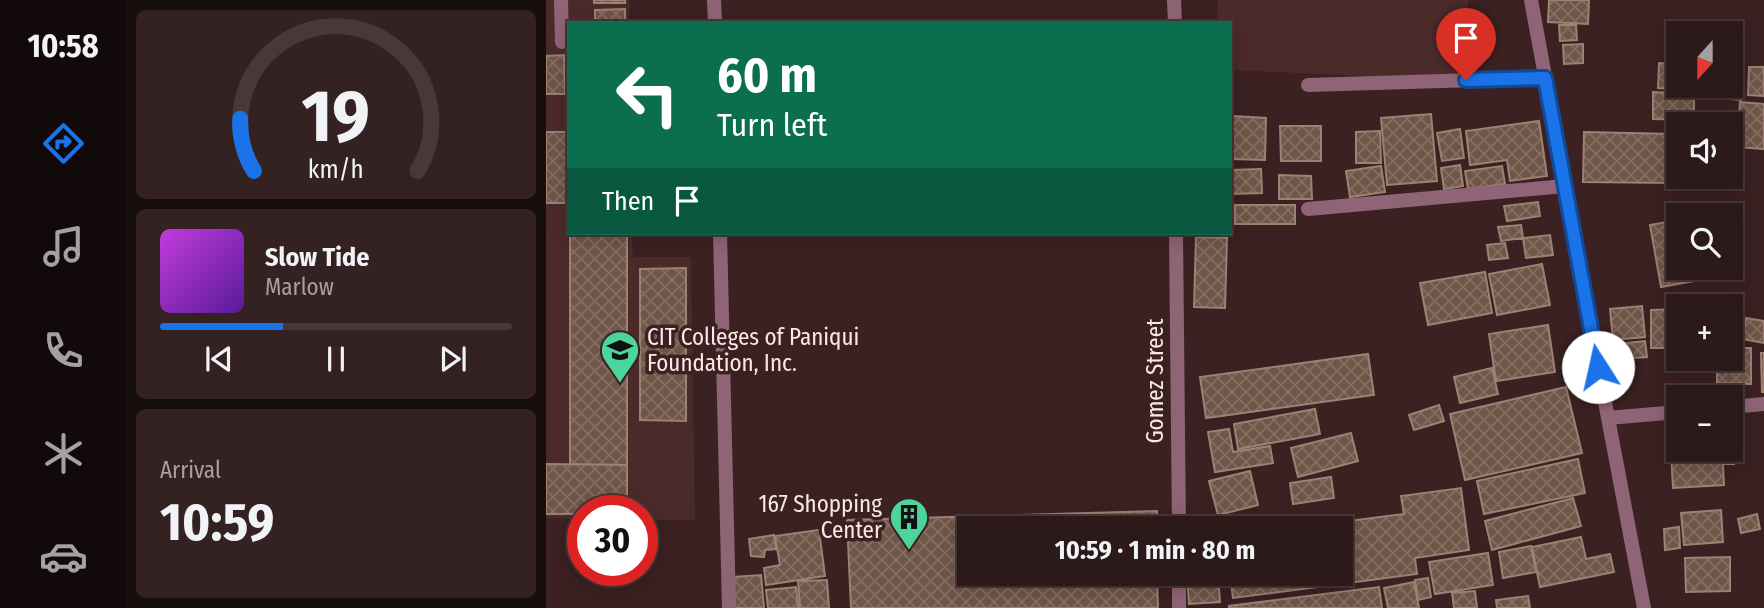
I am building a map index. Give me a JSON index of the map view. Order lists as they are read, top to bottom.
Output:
{
  "streets": {
    "street": ["Gomez Street"]
  },
  "places": {
    "school or university": ["CIT Colleges of Paniqui Foundation, Inc."],
    "building": ["167 Shopping Center"]
  },
  "north": "bottom",
  "page": {
    "tabs": "10:58",
    "map_buttons": ["+", "−"],
    "turn": ["60 m", "Turn left"],
    "then": "Then",
    "song": ["Slow Tide", "Marlow"],
    "tile": ["Arrival", "10:59"],
    "limit": "30",
    "trip": "10:59 · 1 min · 80 m",
    "gauge": ["19", "km/h"]
  }
}
